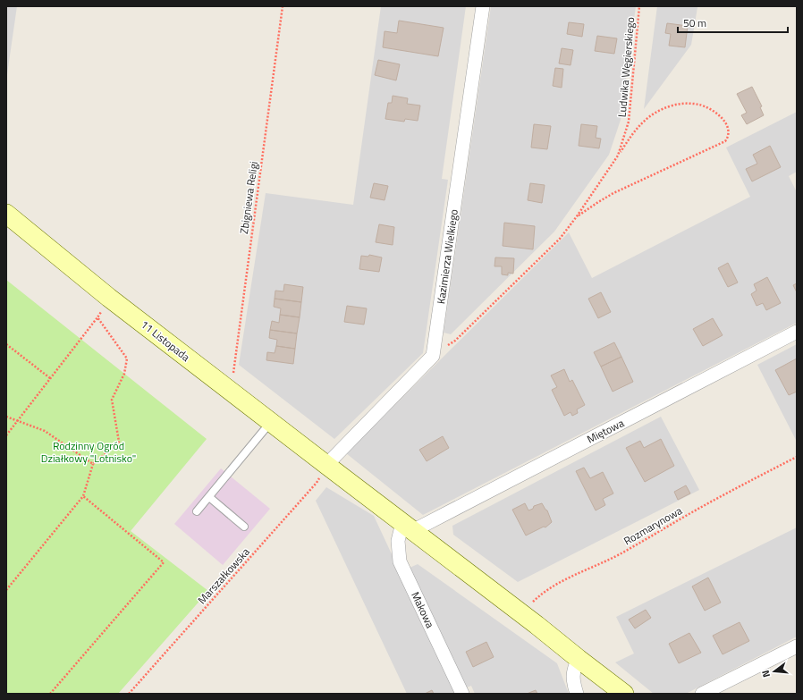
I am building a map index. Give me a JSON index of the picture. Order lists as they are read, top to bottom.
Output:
{
  "streets": {
    "street": [
      "Kazimierza Wielkiego",
      "11 Listopada",
      "Miętowa",
      "Makowa"
    ],
    "path": [
      "Ludwika Węgierskiego",
      "Zbigniewa Religi",
      "Rozmarynowa",
      "Marszałkowska"
    ]
  },
  "crossings": [
    ["Ludwika Węgierskiego", "Kazimierza Wielkiego"],
    ["Zbigniewa Religi", "11 Listopada"],
    ["11 Listopada", "Miętowa"],
    ["11 Listopada", "Rozmarynowa"],
    ["11 Listopada", "Marszałkowska"],
    ["11 Listopada", "Makowa"],
    ["Miętowa", "Makowa"]
  ],
  "parks": ["Rodzinny Ogród Działkowy \"Lotnisko\""],
  "scale_bar": "50 m",
  "north": "left"
}
